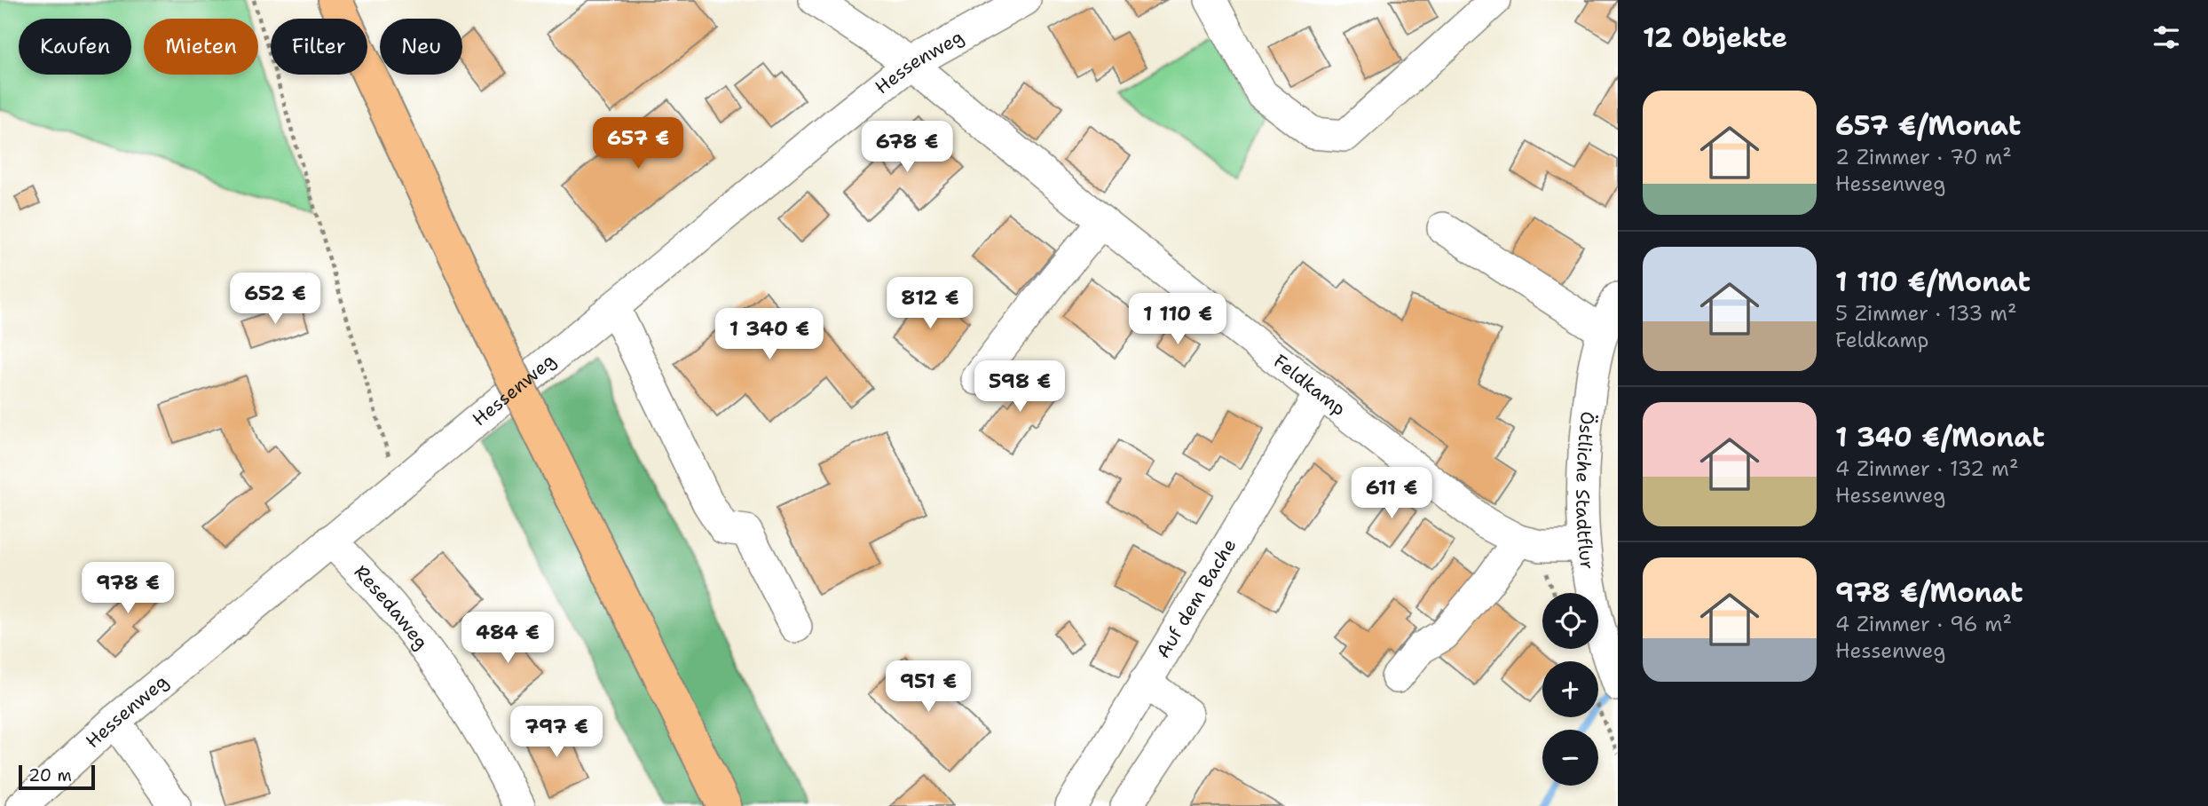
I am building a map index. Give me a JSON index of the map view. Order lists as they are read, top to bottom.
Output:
{
  "streets": {
    "street": [
      "Hessenweg",
      "Feldkamp",
      "Östliche Stadtflur",
      "Auf dem Bache",
      "Resedaweg"
    ]
  },
  "crossings": [
    ["Hessenweg", "Feldkamp"],
    ["Hessenweg", "Resedaweg"],
    ["Feldkamp", "Östliche Stadtflur"],
    ["Feldkamp", "Auf dem Bache"]
  ],
  "scale_bar": "20 m",
  "page": {
    "heading": "12 Objekte",
    "chip": [
      "Kaufen",
      "Mieten",
      "Filter",
      "Neu"
    ],
    "list": [
      {
        "name": "657 €/Monat",
        "note": "2 Zimmer · 70 m² · Hessenweg"
      },
      {
        "name": "1 110 €/Monat",
        "note": "5 Zimmer · 133 m² · Feldkamp"
      },
      {
        "name": "1 340 €/Monat",
        "note": "4 Zimmer · 132 m² · Hessenweg"
      },
      {
        "name": "978 €/Monat",
        "note": "4 Zimmer · 96 m² · Hessenweg"
      }
    ],
    "price": [
      "657 €",
      "678 €",
      "652 €",
      "812 €",
      "1 110 €",
      "1 340 €",
      "598 €",
      "611 €",
      "978 €",
      "484 €",
      "951 €",
      "797 €"
    ],
    "map_buttons": ["+", "−"],
    "scale": "20 m"
  }
}
